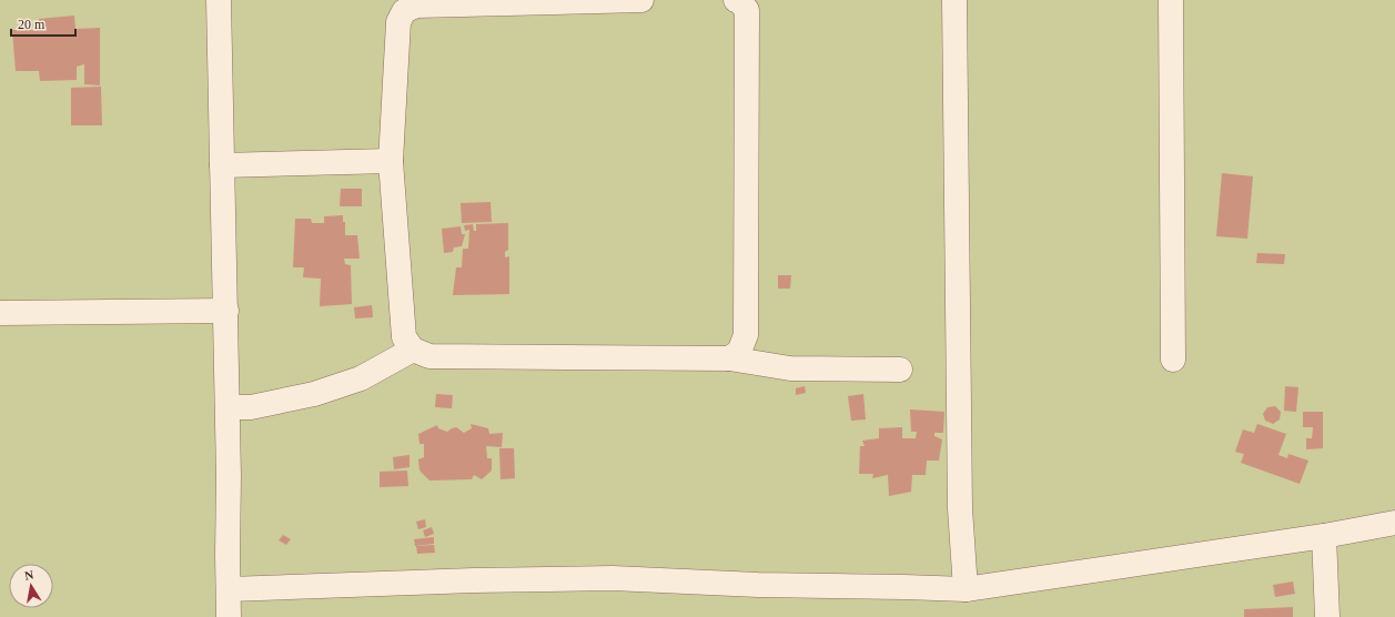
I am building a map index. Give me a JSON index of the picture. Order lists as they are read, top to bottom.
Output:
{
  "scale_bar": "20 m",
  "north": "top"
}
